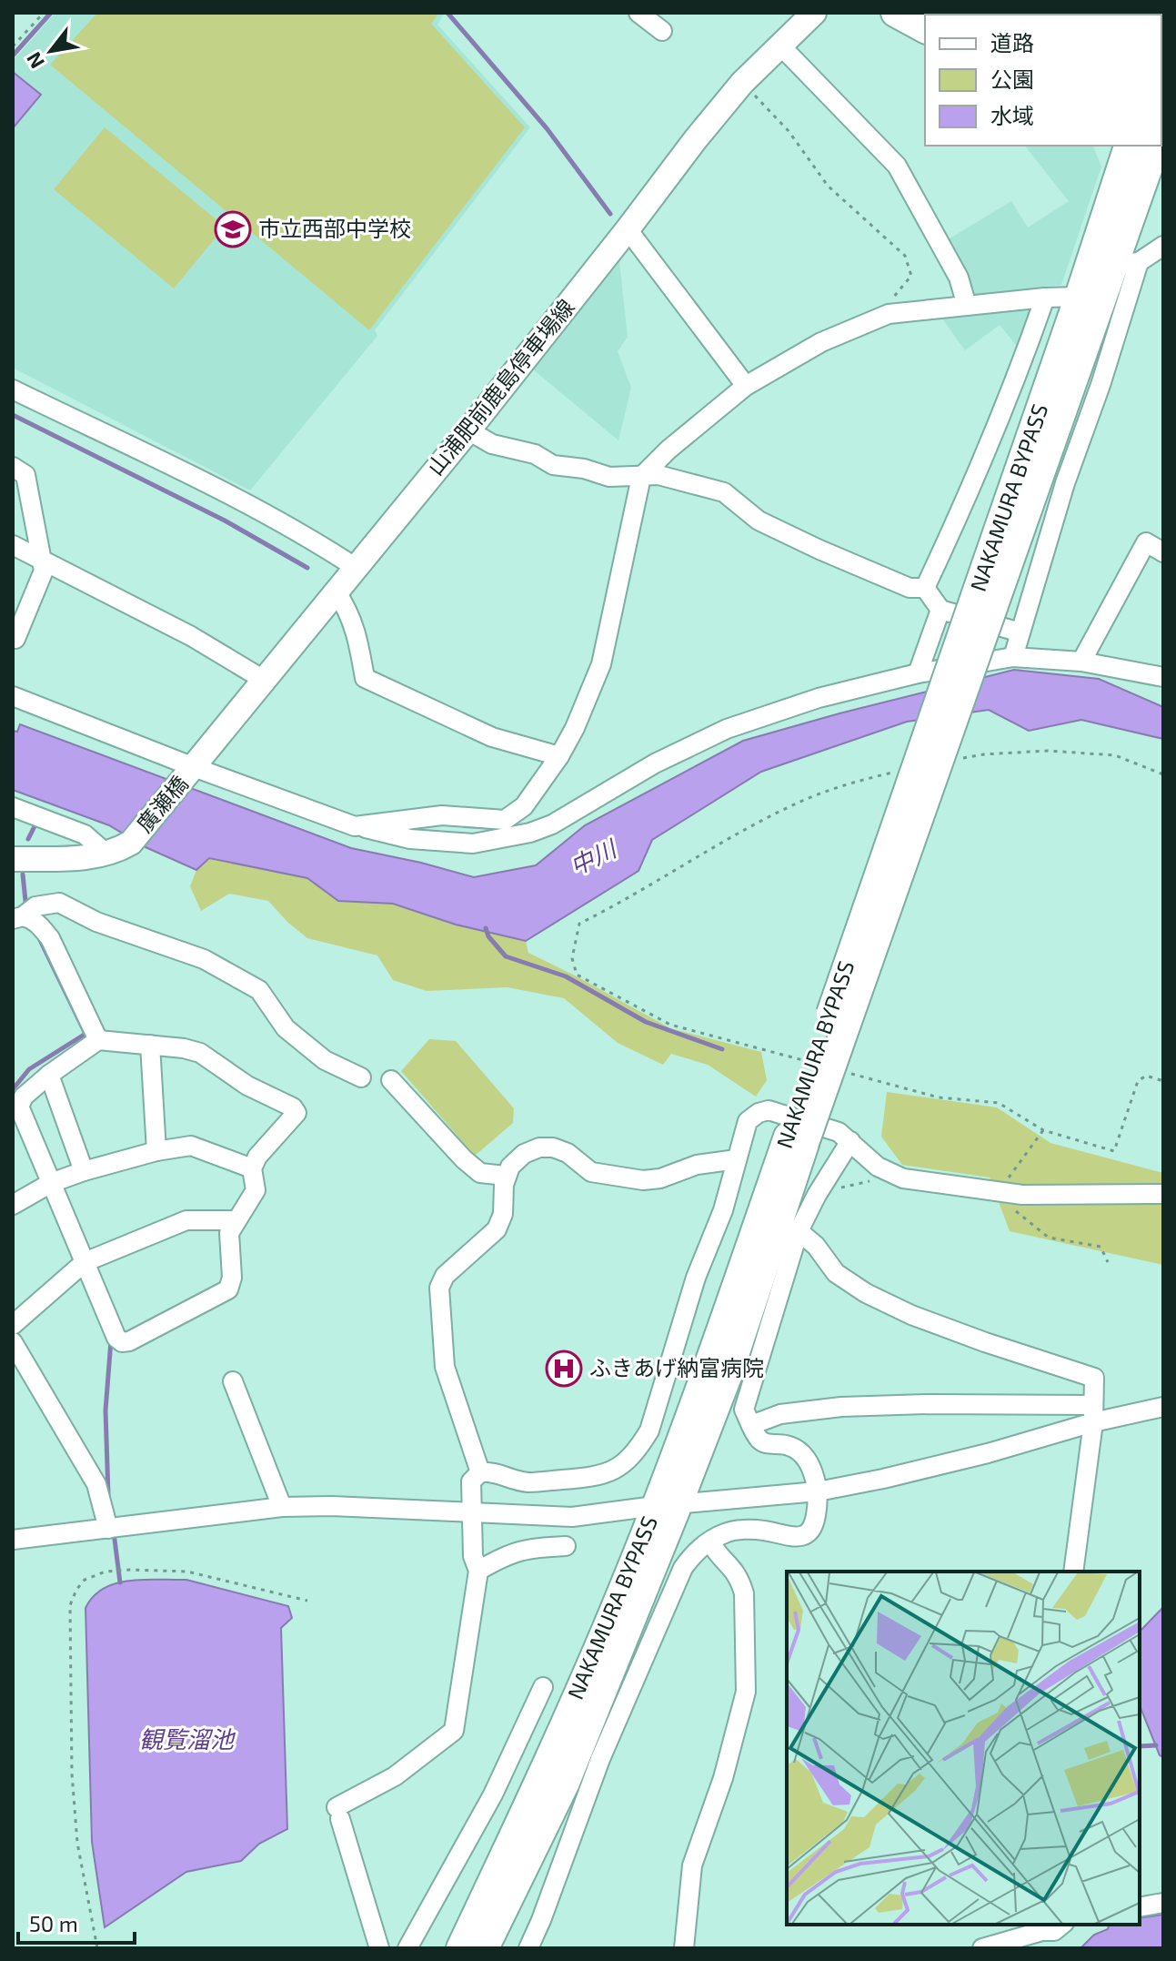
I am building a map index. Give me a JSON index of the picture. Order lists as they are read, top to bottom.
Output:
{
  "streets": {
    "highway": ["NAKAMURA BYPASS"],
    "main road": ["山浦肥前鹿島停車場線", "廣瀬橋"]
  },
  "crossings": [
    ["山浦肥前鹿島停車場線", "廣瀬橋"]
  ],
  "water": ["中川", "観覧溜池"],
  "places": {
    "school or university": ["市立西部中学校"],
    "hospital": ["ふきあげ納富病院"]
  },
  "legend": ["道路", "公園", "水域"],
  "scale_bar": "50 m",
  "north": "bottom left"
}
